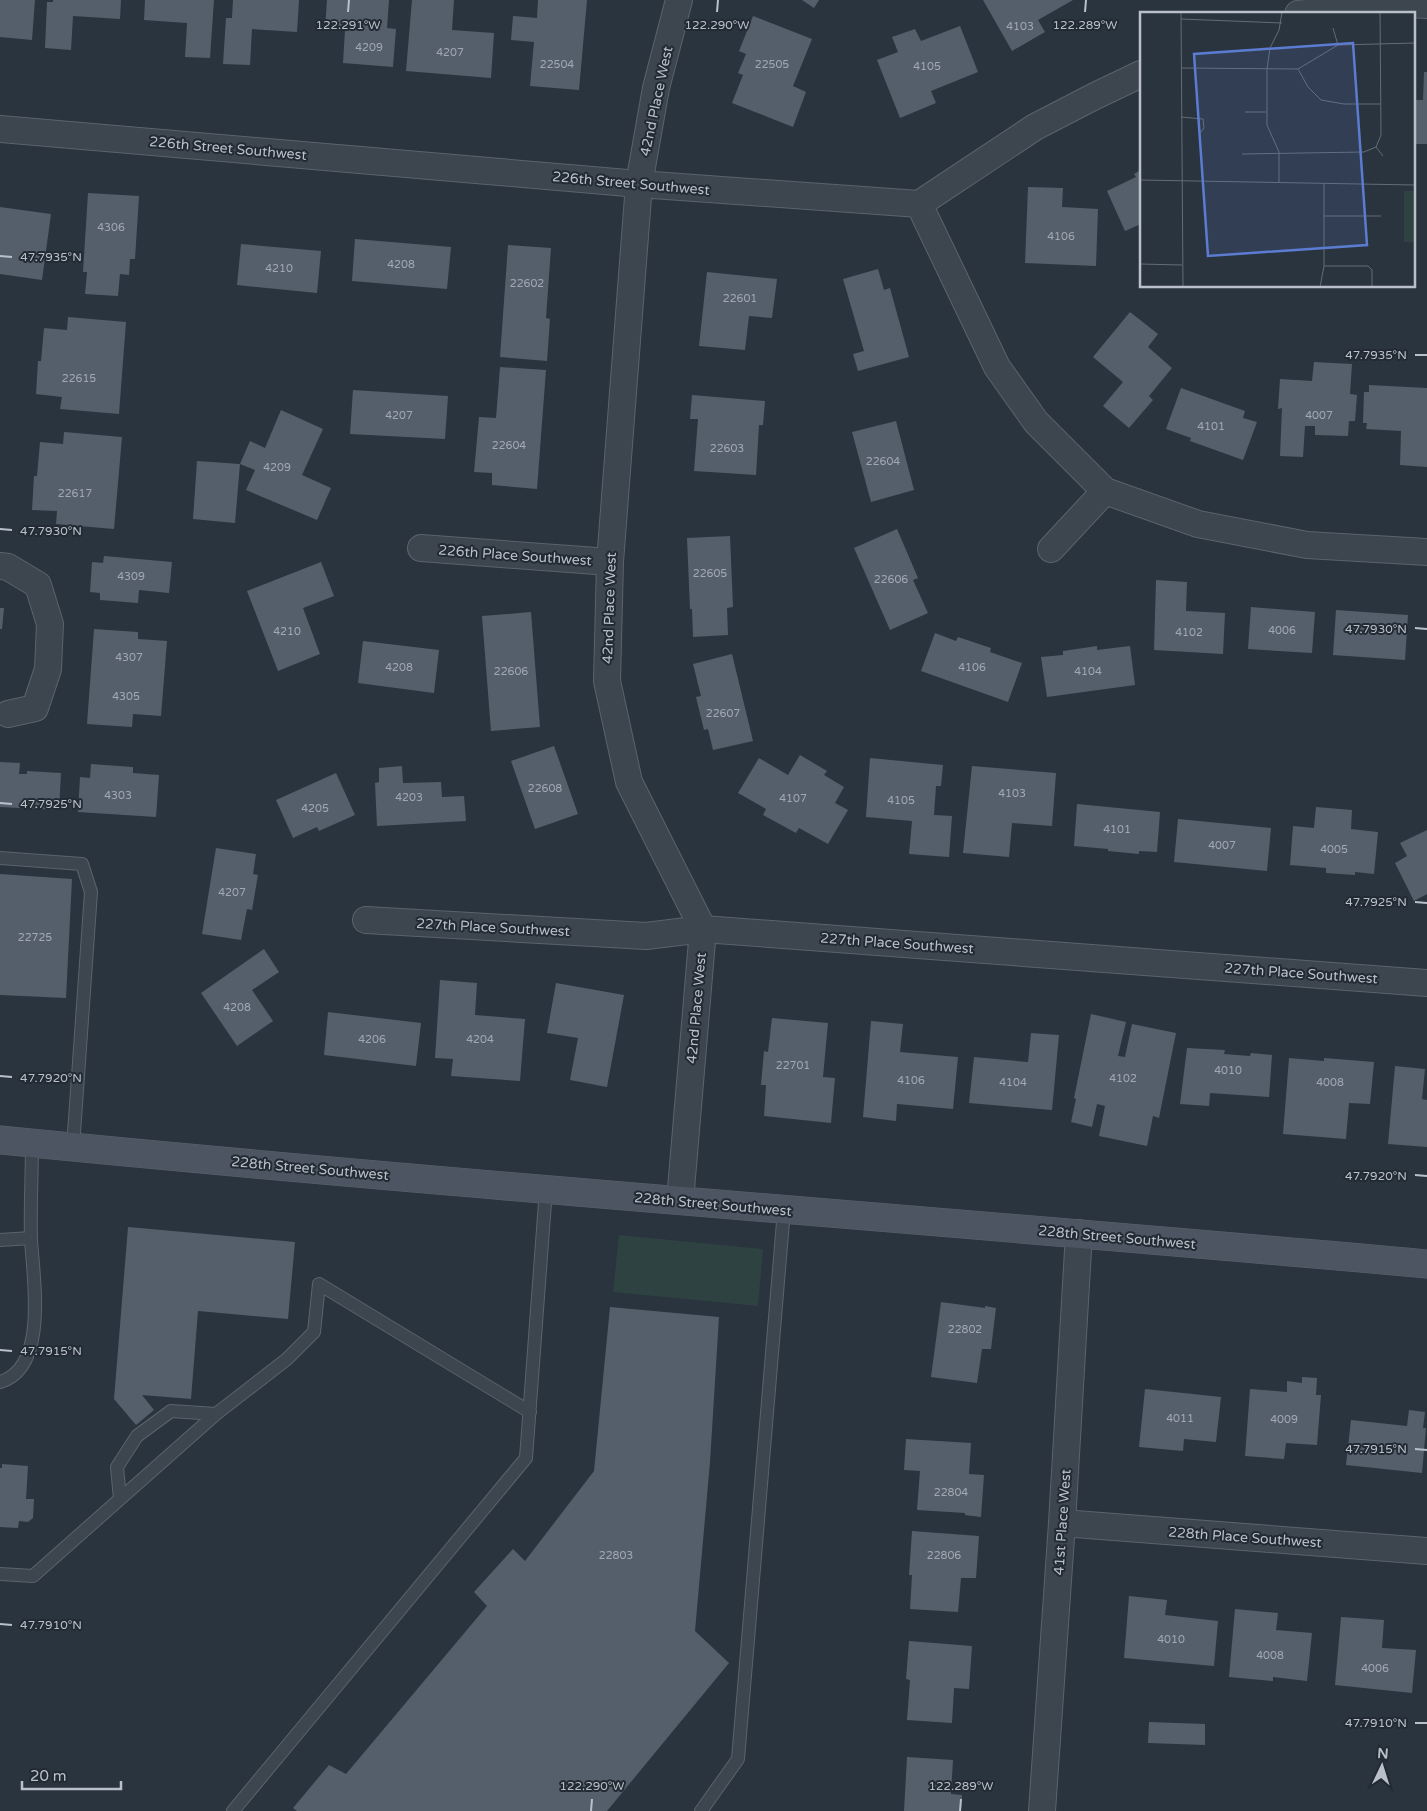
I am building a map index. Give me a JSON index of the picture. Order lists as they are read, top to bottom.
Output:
{
  "streets": {
    "main road": ["228th Street Southwest"],
    "street": [
      "42nd Place West",
      "226th Street Southwest",
      "226th Place Southwest",
      "227th Place Southwest",
      "41st Place West",
      "228th Place Southwest"
    ]
  },
  "crossings": [
    ["42nd Place West", "226th Street Southwest"],
    ["42nd Place West", "226th Place Southwest"],
    ["42nd Place West", "227th Place Southwest"],
    ["42nd Place West", "228th Street Southwest"],
    ["228th Street Southwest", "41st Place West"],
    ["41st Place West", "228th Place Southwest"]
  ],
  "house_numbers": [
    "4103",
    "4209",
    "4207",
    "22504",
    "22505",
    "4105",
    "4306",
    "4106",
    "4208",
    "4210",
    "22602",
    "22601",
    "22615",
    "4207",
    "4007",
    "4101",
    "22604",
    "22603",
    "22604",
    "4209",
    "22617",
    "22605",
    "4309",
    "22606",
    "4006",
    "4210",
    "4102",
    "4307",
    "4208",
    "4106",
    "22606",
    "4104",
    "4305",
    "22607",
    "22608",
    "4103",
    "4303",
    "4203",
    "4107",
    "4105",
    "4205",
    "4101",
    "4007",
    "4005",
    "4207",
    "22725",
    "4208",
    "4206",
    "4204",
    "22701",
    "4010",
    "4102",
    "4106",
    "4104",
    "4008",
    "22802",
    "4011",
    "4009",
    "22804",
    "22803",
    "22806",
    "4010",
    "4008",
    "4006"
  ],
  "scale_bar": "20 m",
  "north": "top",
  "coordinates": [
    "122.291°W",
    "122.290°W",
    "122.289°W",
    "47.7935°N",
    "47.7930°N",
    "47.7925°N",
    "47.7920°N",
    "47.7915°N",
    "47.7910°N"
  ]
}
